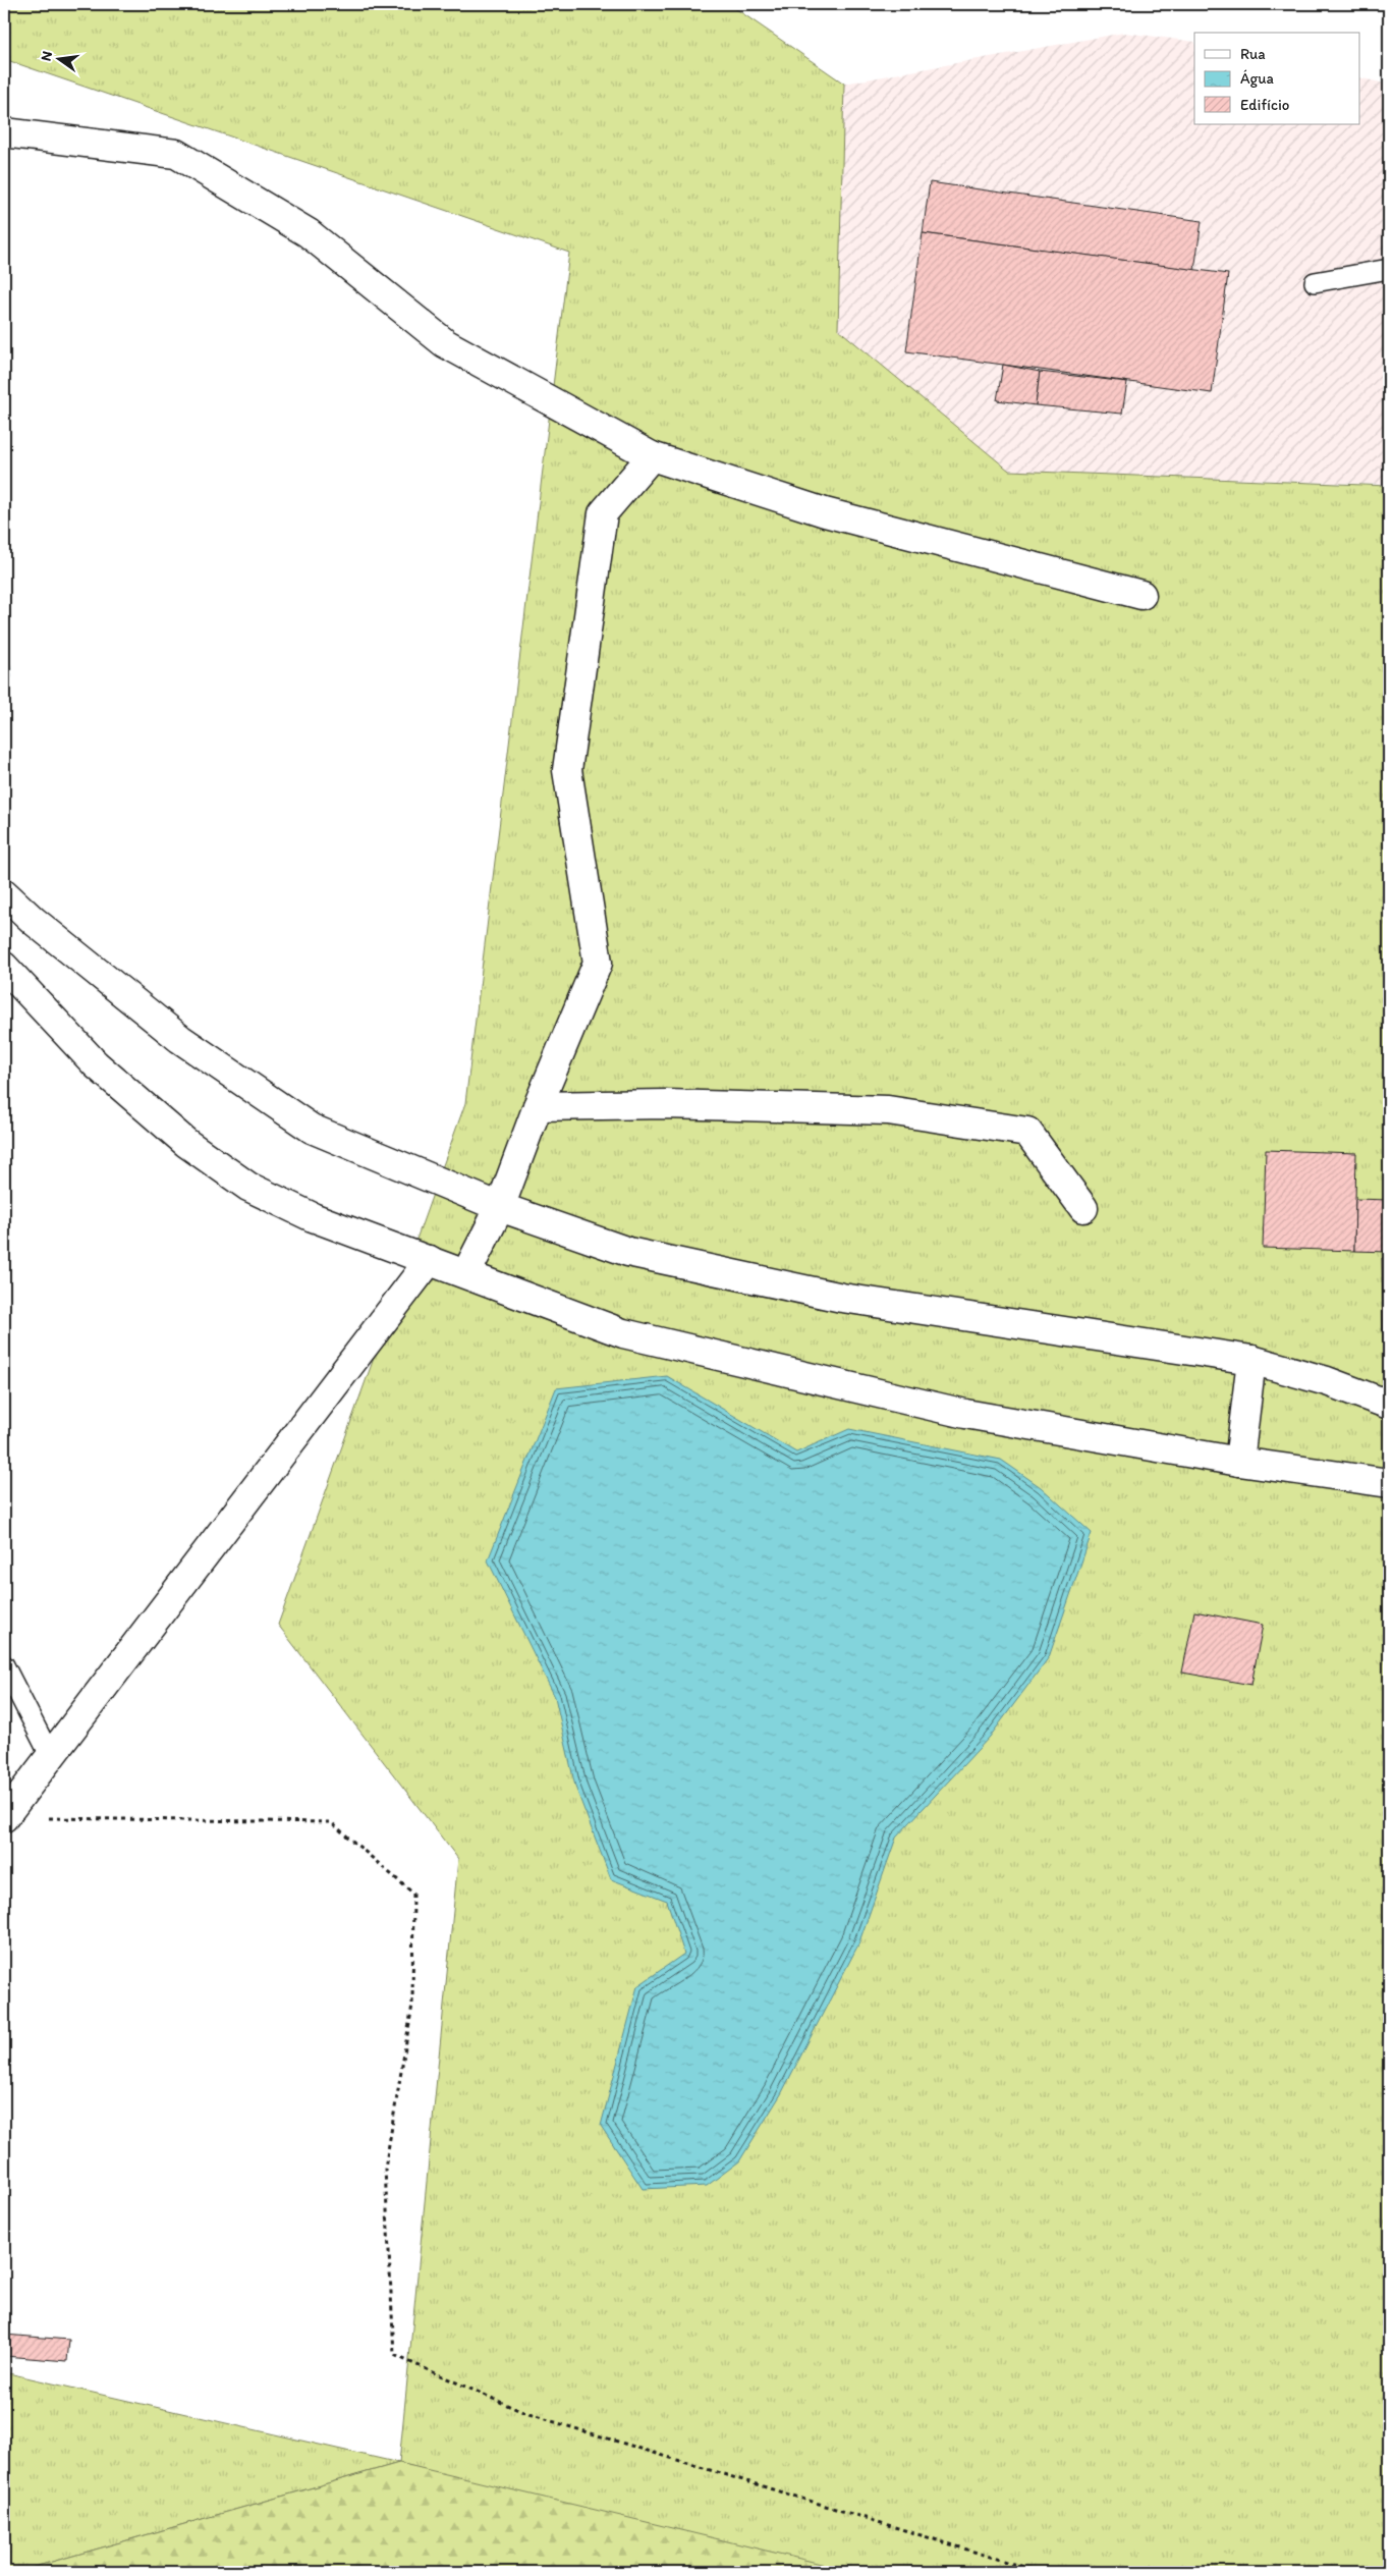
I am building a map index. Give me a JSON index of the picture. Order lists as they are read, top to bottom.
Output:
{
  "legend": ["Rua", "Água", "Edifício"],
  "north": "left"
}
